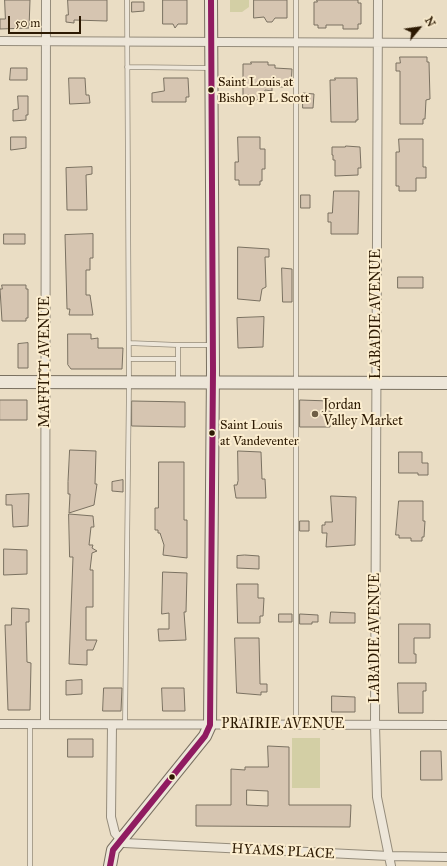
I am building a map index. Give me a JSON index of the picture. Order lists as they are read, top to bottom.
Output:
{
  "streets": {
    "street": [
      "LABADIE AVENUE",
      "MAFFITT AVENUE",
      "PRAIRIE AVENUE",
      "HYAMS PLACE"
    ]
  },
  "crossings": [
    ["LABADIE AVENUE", "PRAIRIE AVENUE"],
    ["LABADIE AVENUE", "HYAMS PLACE"],
    ["MAFFITT AVENUE", "PRAIRIE AVENUE"]
  ],
  "places": ["Saint Louis at Bishop P L Scott", "Jordan Valley Market", "Saint Louis at Vandeventer"],
  "scale_bar": "50 m",
  "north": "top right"
}
